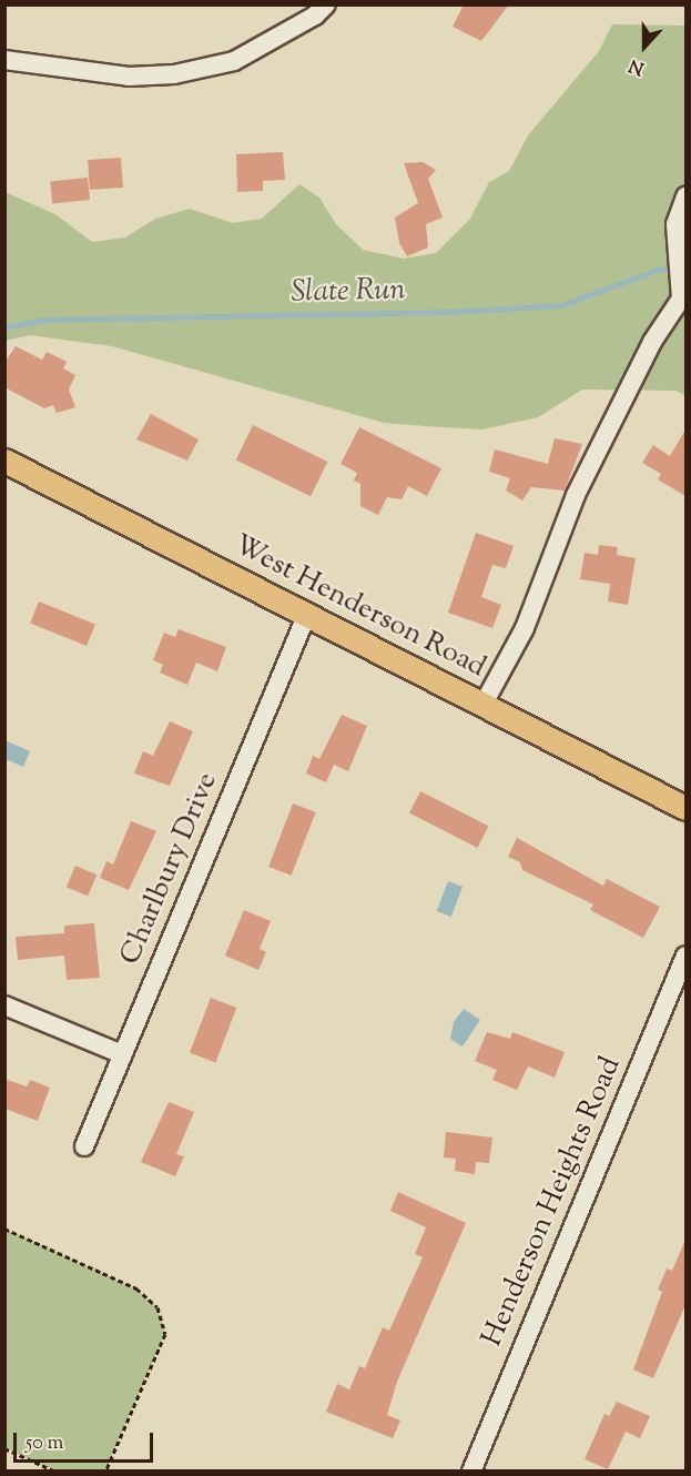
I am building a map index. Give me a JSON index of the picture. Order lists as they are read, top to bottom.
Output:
{
  "streets": {
    "main road": ["West Henderson Road"],
    "street": ["Charlbury Drive", "Henderson Heights Road"]
  },
  "crossings": [
    ["West Henderson Road", "Charlbury Drive"]
  ],
  "water": ["Slate Run"],
  "scale_bar": "50 m",
  "north": "bottom"
}
